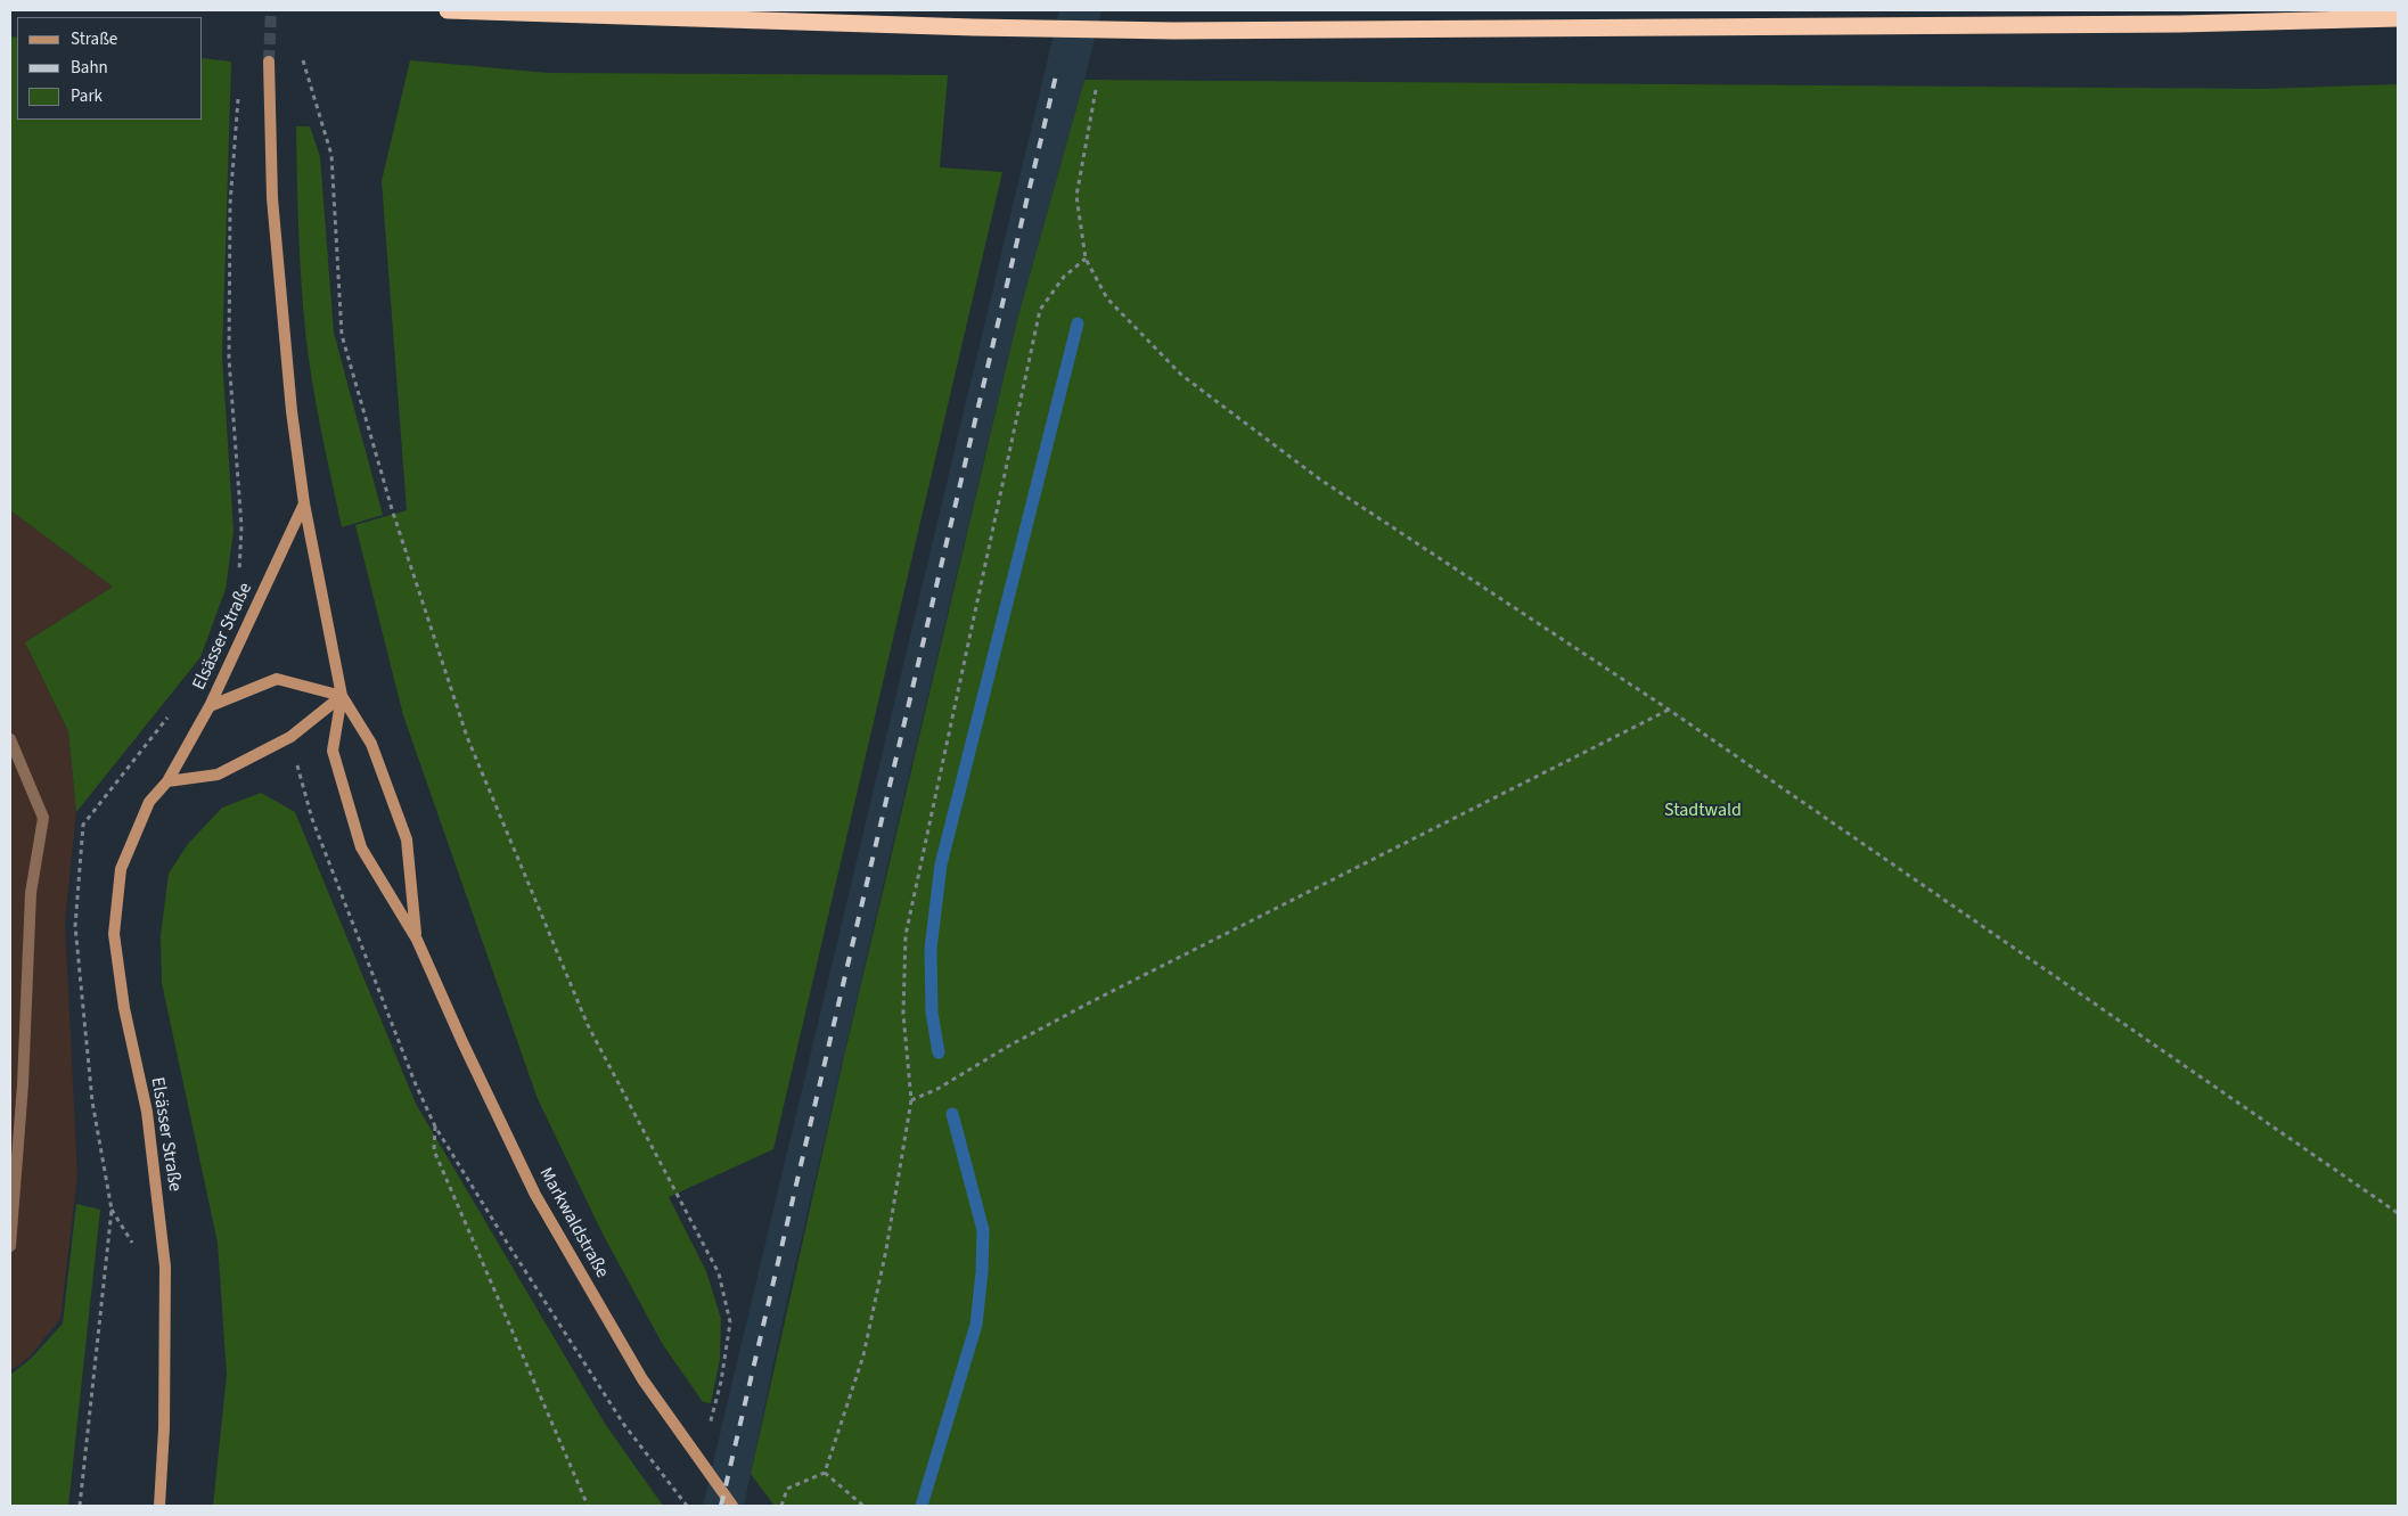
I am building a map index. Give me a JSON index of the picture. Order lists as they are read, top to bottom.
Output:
{
  "streets": {
    "main road": ["Elsässer Straße", "Markwaldstraße"]
  },
  "parks": ["Stadtwald"],
  "legend": ["Straße", "Bahn", "Park"]
}
